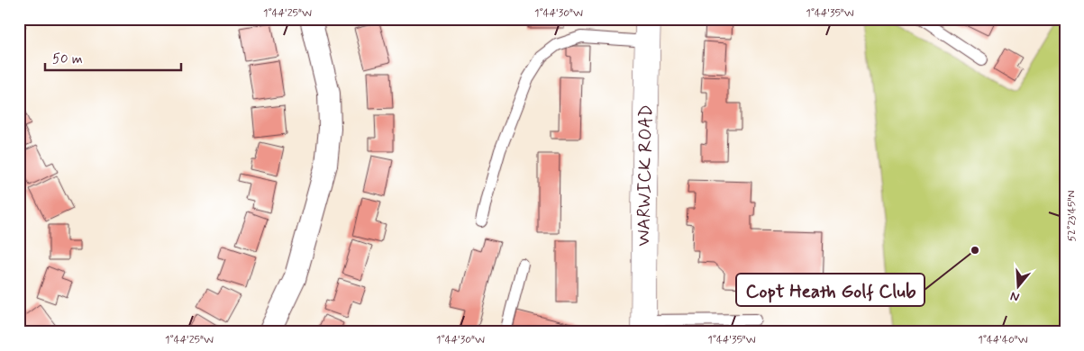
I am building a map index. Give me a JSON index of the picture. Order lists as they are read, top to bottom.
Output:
{
  "streets": {
    "main road": ["WARWICK ROAD"]
  },
  "places": ["Copt Heath Golf Club"],
  "scale_bar": "50 m",
  "north": "bottom",
  "coordinates": [
    "1°44'25\"W",
    "1°44'30\"W",
    "1°44'35\"W",
    "52°23'45\"N",
    "1°44'40\"W"
  ]
}
